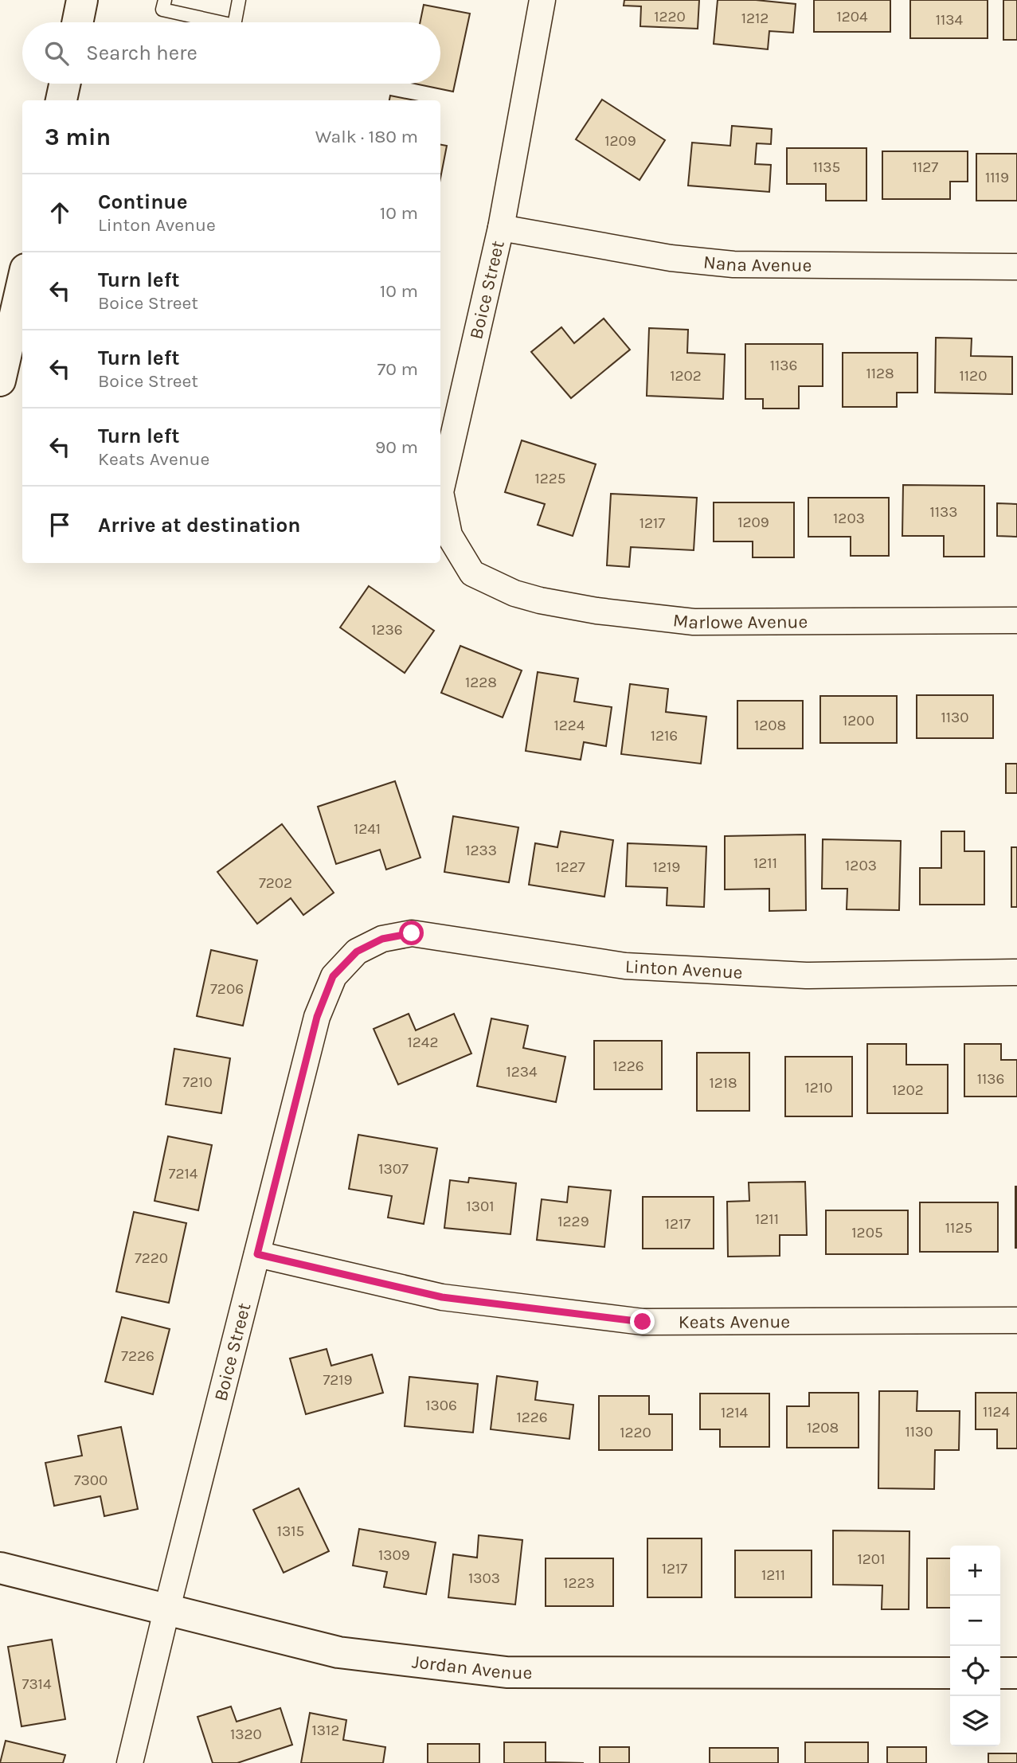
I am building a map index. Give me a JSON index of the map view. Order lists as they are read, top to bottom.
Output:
{
  "streets": {
    "street": [
      "Nana Avenue",
      "Boice Street",
      "Marlowe Avenue",
      "Linton Avenue",
      "Keats Avenue",
      "Jordan Avenue"
    ]
  },
  "crossings": [
    ["Nana Avenue", "Boice Street"],
    ["Boice Street", "Marlowe Avenue"],
    ["Boice Street", "Linton Avenue"],
    ["Boice Street", "Keats Avenue"],
    ["Boice Street", "Jordan Avenue"]
  ],
  "house_numbers": [
    "1220",
    "1204",
    "1212",
    "1134",
    "1209",
    "1135",
    "1127",
    "1119",
    "1136",
    "1128",
    "1202",
    "1120",
    "1225",
    "1133",
    "1203",
    "1209",
    "1217",
    "1236",
    "1228",
    "1130",
    "1200",
    "1224",
    "1208",
    "1216",
    "1241",
    "1233",
    "1211",
    "1203",
    "1227",
    "1219",
    "7202",
    "7206",
    "1242",
    "1226",
    "1234",
    "1136",
    "7210",
    "1218",
    "1210",
    "1202",
    "1307",
    "7214",
    "1301",
    "1211",
    "1229",
    "1217",
    "1125",
    "1205",
    "7220",
    "7226",
    "7219",
    "1306",
    "1124",
    "1214",
    "1226",
    "1208",
    "1130",
    "1220",
    "7300",
    "1315",
    "1309",
    "1201",
    "1217",
    "1211",
    "1303",
    "1223",
    "7314",
    "1312",
    "1320"
  ],
  "page": {
    "search": "Search here",
    "heading": ["3 min", "Walk · 180 m"],
    "list": [
      ["Continue", "Linton Avenue", "10 m"],
      ["Turn left", "Boice Street", "10 m"],
      ["Turn left", "Boice Street", "70 m"],
      ["Turn left", "Keats Avenue", "90 m"],
      "Arrive at destination"
    ],
    "map_buttons": ["+", "−"]
  }
}
